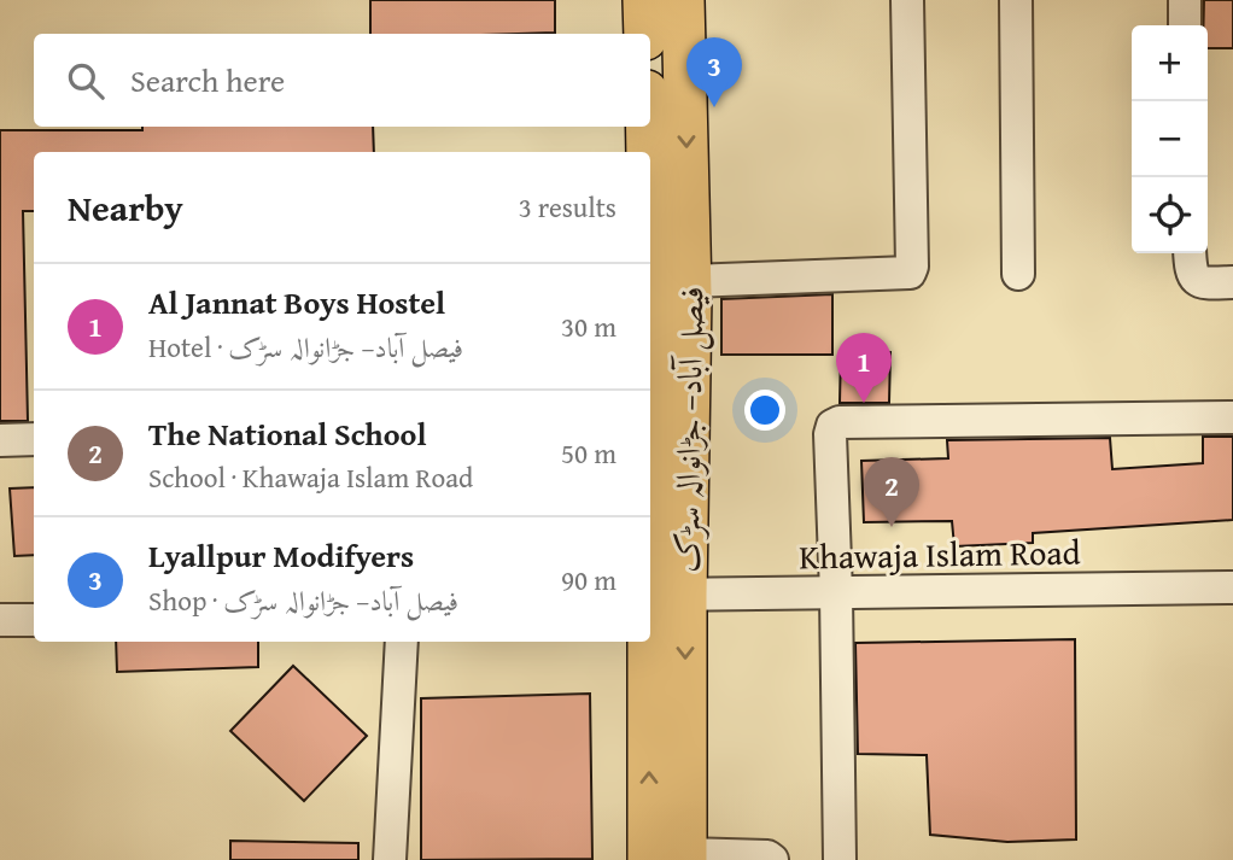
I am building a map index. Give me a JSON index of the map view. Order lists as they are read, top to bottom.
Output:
{
  "streets": {
    "main road": ["فیصل آباد– جڑانوالہ سڑک"],
    "street": ["Khawaja Islam Road"]
  },
  "crossings": [
    ["فیصل آباد– جڑانوالہ سڑک", "Khawaja Islam Road"]
  ],
  "page": {
    "map_buttons": ["+", "−"],
    "search": "Search here",
    "pins": ["3", "1", "2"],
    "heading": ["Nearby", "3 results"],
    "list": [
      {
        "mark": "1",
        "name": "Al Jannat Boys Hostel",
        "note": "Hotel · فیصل آباد– جڑانوالہ سڑک",
        "value": "30 m"
      },
      {
        "mark": "2",
        "name": "The National School",
        "note": "School · Khawaja Islam Road",
        "value": "50 m"
      },
      {
        "mark": "3",
        "name": "Lyallpur Modifyers",
        "note": "Shop · فیصل آباد– جڑانوالہ سڑک",
        "value": "90 m"
      }
    ]
  }
}
